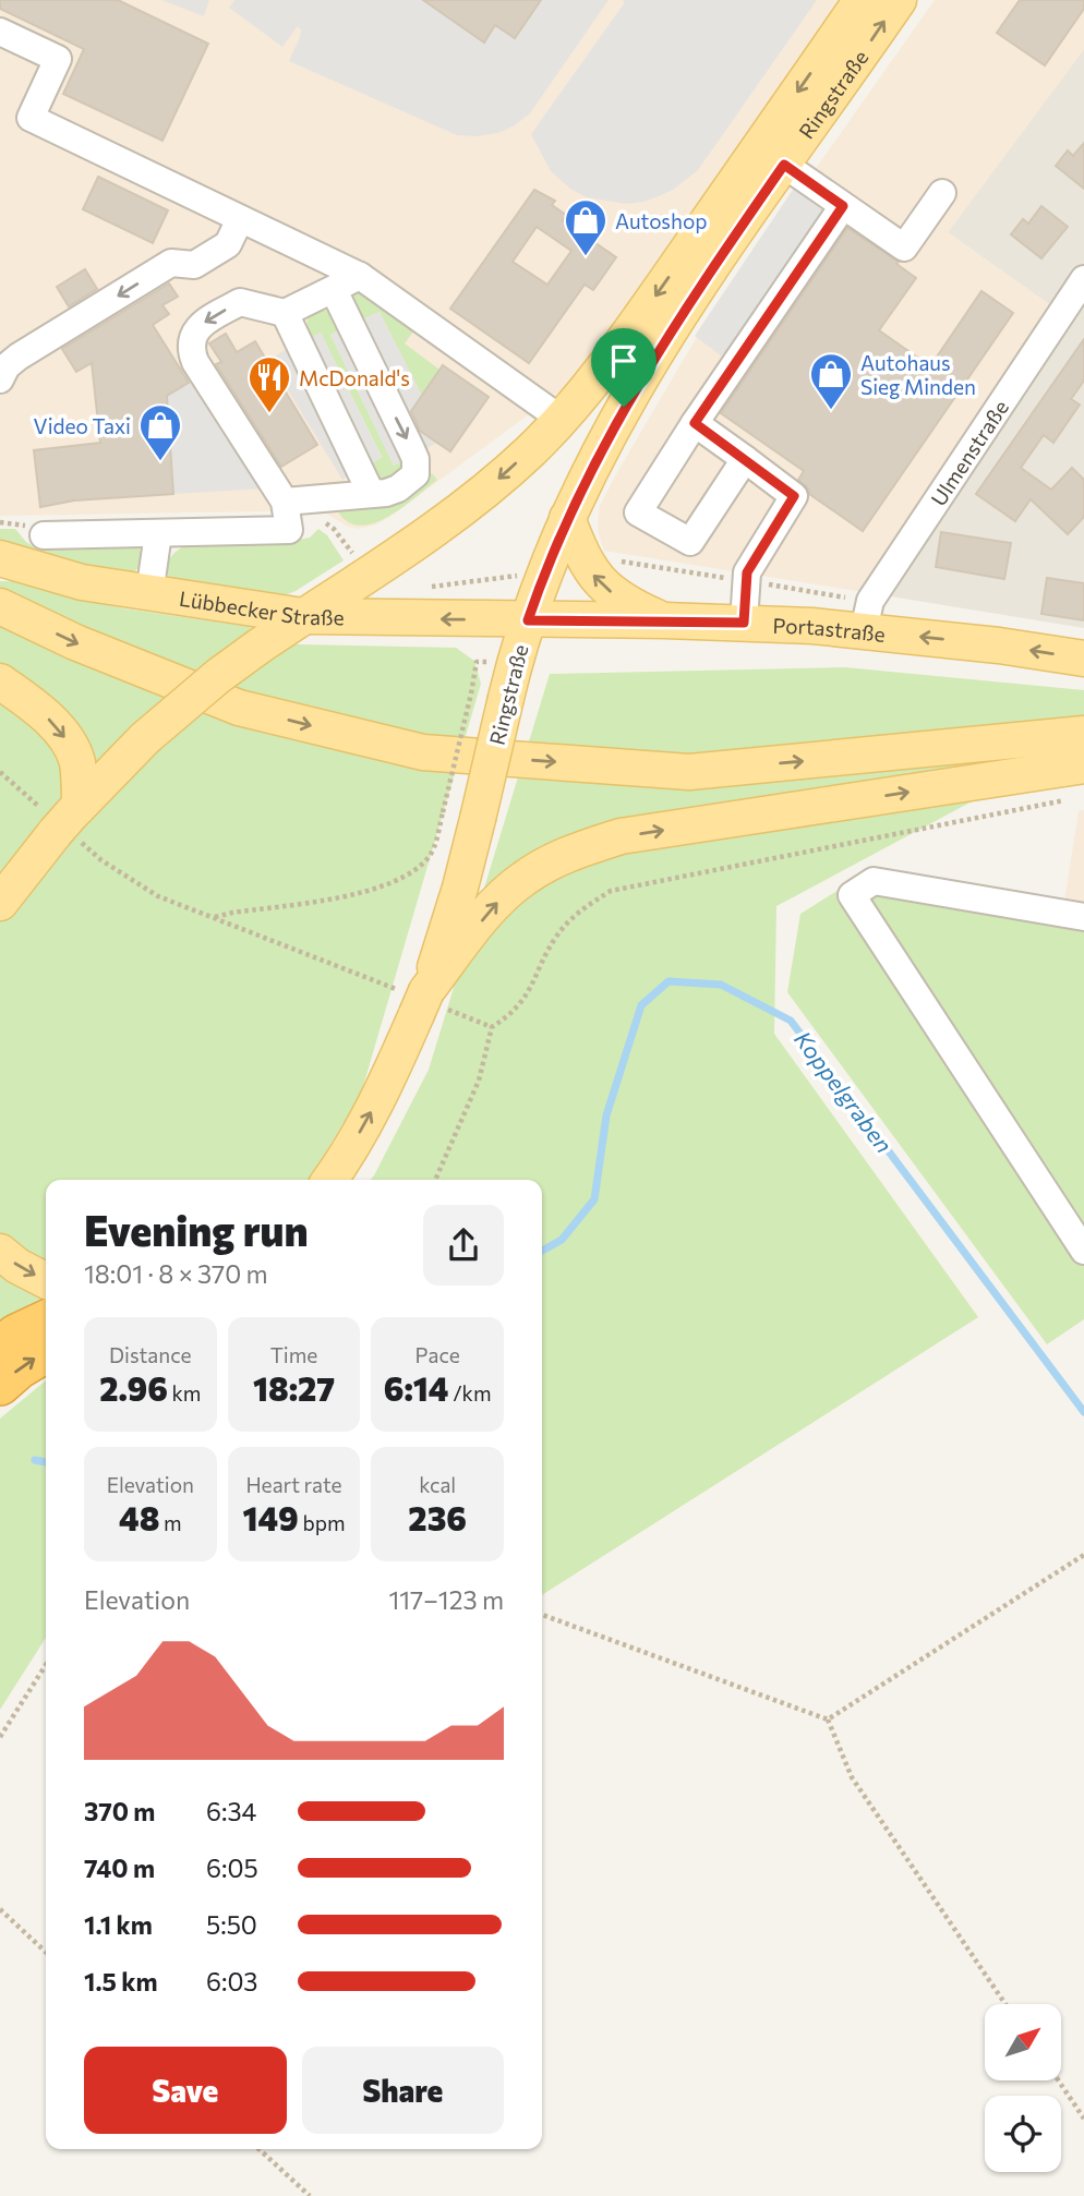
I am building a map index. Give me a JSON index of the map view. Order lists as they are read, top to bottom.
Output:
{
  "streets": {
    "main road": ["Ringstraße", "Lübbecker Straße", "Portastraße"],
    "street": ["Ulmenstraße"]
  },
  "crossings": [
    ["Ringstraße", "Lübbecker Straße"],
    ["Ringstraße", "Portastraße"],
    ["Ulmenstraße", "Portastraße"],
    ["Lübbecker Straße", "Portastraße"]
  ],
  "water": ["Koppelgraben"],
  "places": {
    "shop": ["Autoshop", "Autohaus Sieg Minden", "Video Taxi"],
    "restaurant": ["McDonald's"]
  },
  "north": "top right",
  "page": {
    "heading": ["Evening run", "18:01 · 8 × 370 m"],
    "stats": [
      ["Distance", "2.96 km"],
      ["Time", "18:27"],
      ["Pace", "6:14 /km"],
      ["Elevation", "48 m"],
      ["Heart rate", "149 bpm"],
      ["kcal", "236"]
    ],
    "chart": ["Elevation", "117–123 m"],
    "list": [
      {
        "name": "370 m",
        "note": "6:34"
      },
      {
        "name": "740 m",
        "note": "6:05"
      },
      {
        "name": "1.1 km",
        "note": "5:50"
      },
      {
        "name": "1.5 km",
        "note": "6:03"
      }
    ],
    "buttons": ["Save", "Share"]
  }
}
